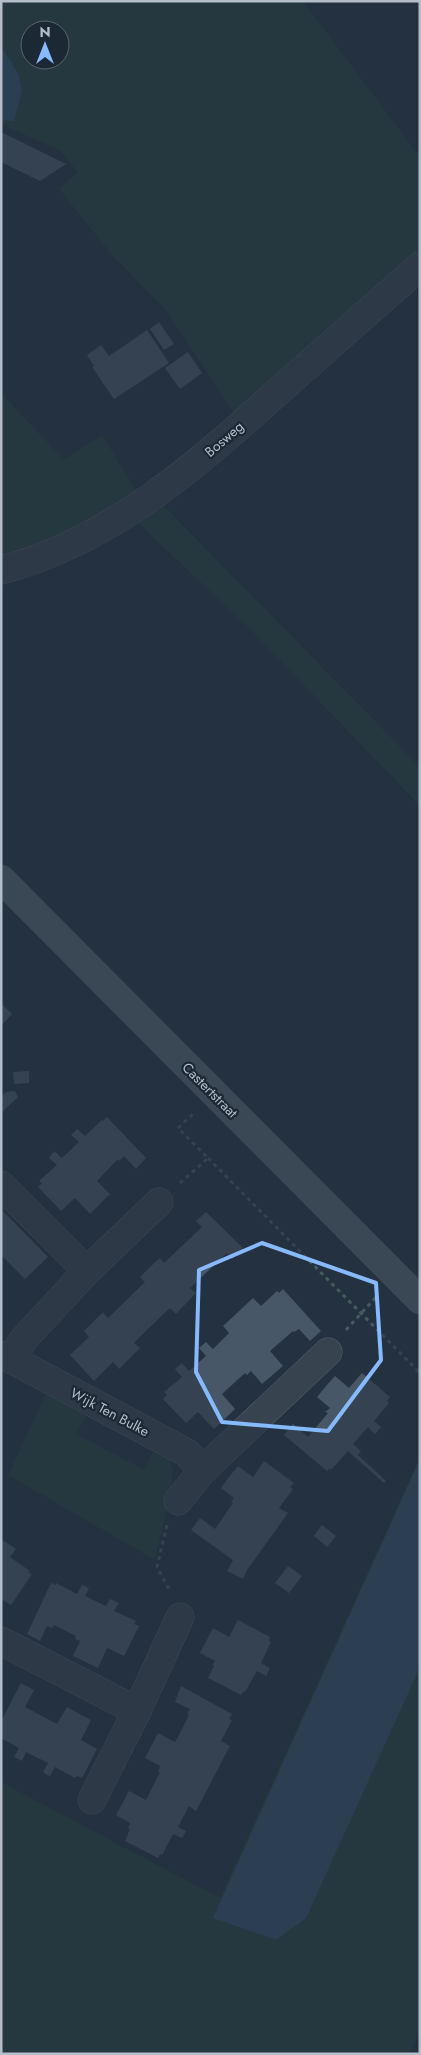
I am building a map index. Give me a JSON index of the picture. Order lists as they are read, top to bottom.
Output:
{
  "streets": {
    "main road": ["Castertstraat"],
    "street": ["Bosweg", "Wijk Ten Bulke"]
  },
  "north": "top"
}
